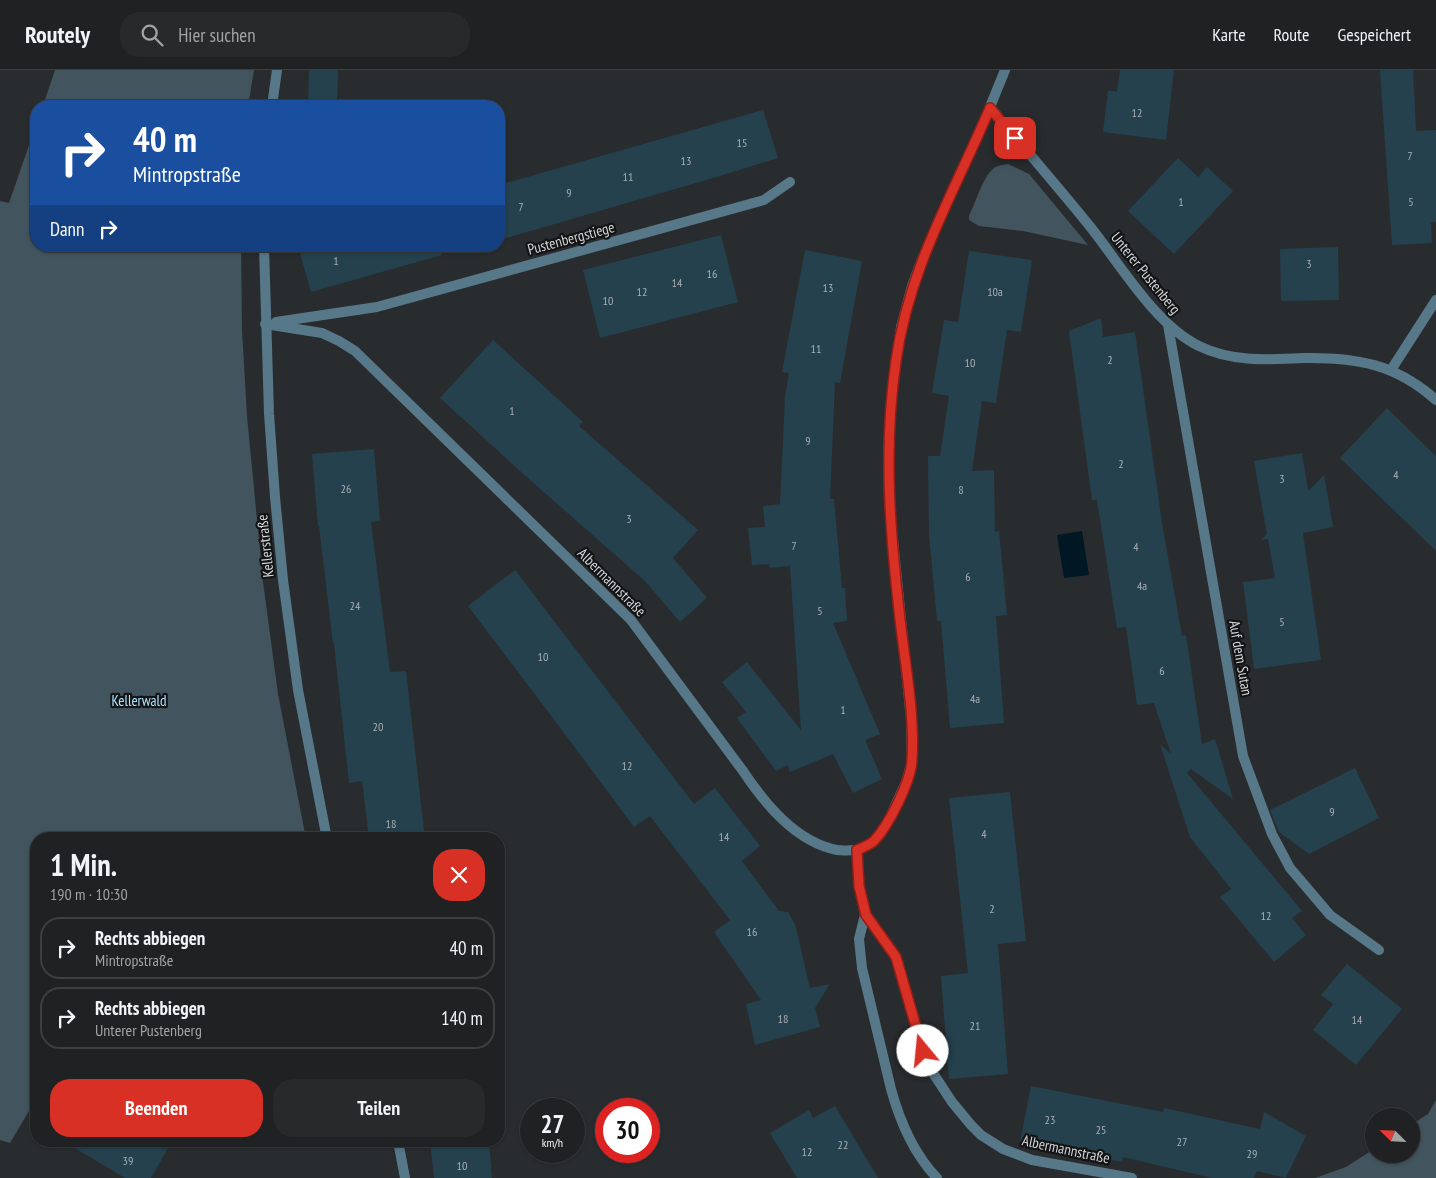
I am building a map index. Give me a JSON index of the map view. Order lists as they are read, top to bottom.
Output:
{
  "streets": {
    "street": [
      "Pustenbergstiege",
      "Unterer Pustenberg",
      "Kellerstraße",
      "Albermannstraße",
      "Auf dem Sutan"
    ]
  },
  "crossings": [
    ["Pustenbergstiege", "Kellerstraße"],
    ["Pustenbergstiege", "Albermannstraße"],
    ["Unterer Pustenberg", "Auf dem Sutan"],
    ["Kellerstraße", "Albermannstraße"]
  ],
  "parks": ["Kellerwald"],
  "house_numbers": [
    "12",
    "15",
    "7",
    "13",
    "11",
    "9",
    "1",
    "5",
    "7",
    "1",
    "3",
    "16",
    "14",
    "13",
    "12",
    "10a",
    "10",
    "11",
    "2",
    "10",
    "1",
    "9",
    "2",
    "4",
    "3",
    "26",
    "8",
    "3",
    "7",
    "4",
    "6",
    "4a",
    "24",
    "5",
    "5",
    "10",
    "6",
    "4a",
    "1",
    "20",
    "12",
    "9",
    "18",
    "4",
    "14",
    "2",
    "12",
    "16",
    "18",
    "14",
    "21",
    "23",
    "25",
    "27",
    "22",
    "12",
    "29",
    "39",
    "10"
  ],
  "north": "top left",
  "page": {
    "header": "Routely",
    "search": "Hier suchen",
    "nav": ["Karte", "Route", "Gespeichert"],
    "turn": ["40 m", "Mintropstraße"],
    "then": "Dann",
    "heading": ["1 Min.", "190 m · 10:30"],
    "list": [
      {
        "name": "Rechts abbiegen",
        "note": "Mintropstraße",
        "value": "40 m"
      },
      {
        "name": "Rechts abbiegen",
        "note": "Unterer Pustenberg",
        "value": "140 m"
      }
    ],
    "buttons": ["Beenden", "Teilen"],
    "speed": "27 km/h",
    "limit": "30"
  }
}
